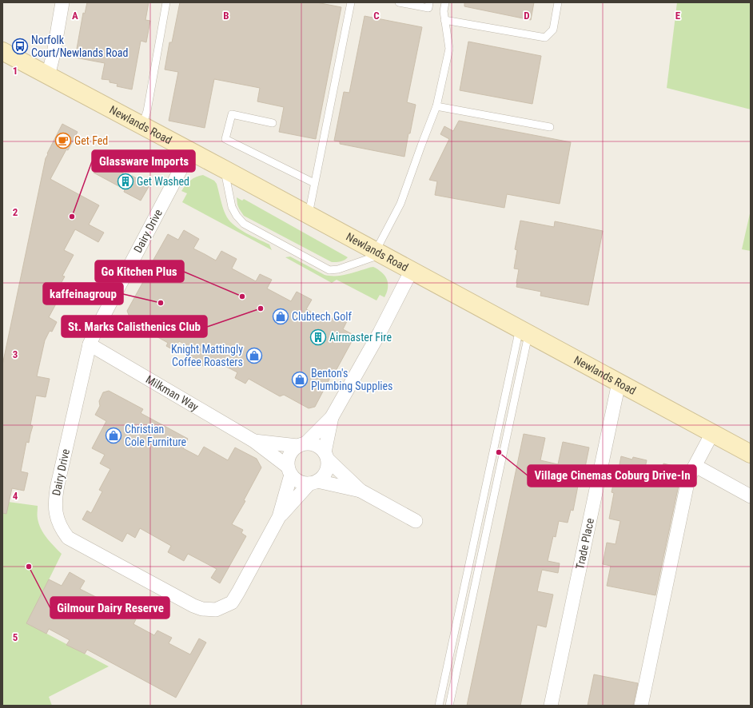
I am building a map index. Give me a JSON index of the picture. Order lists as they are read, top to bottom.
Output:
{
  "streets": {
    "street": [
      "Newlands Road",
      "Dairy Drive",
      "Milkman Way",
      "Trade Place"
    ]
  },
  "crossings": [
    ["Newlands Road", "Dairy Drive"],
    ["Newlands Road", "Trade Place"],
    ["Dairy Drive", "Milkman Way"]
  ],
  "places": {
    "bus stop": ["Norfolk Court/Newlands Road"],
    "cafe": ["Get Fed"],
    "building": ["Get Washed", "Airmaster Fire"],
    "other": [
      "Glassware Imports",
      "Go Kitchen Plus",
      "kaffeinagroup",
      "St. Marks Calisthenics Club",
      "Village Cinemas Coburg Drive-In",
      "Gilmour Dairy Reserve"
    ],
    "shop": [
      "Clubtech Golf",
      "Knight Mattingly Coffee Roasters",
      "Benton's Plumbing Supplies",
      "Christian Cole Furniture"
    ]
  },
  "grid": {
    "columns": [
      "A",
      "B",
      "C",
      "D",
      "E"
    ],
    "rows": [
      "1",
      "2",
      "3",
      "4",
      "5"
    ]
  }
}
